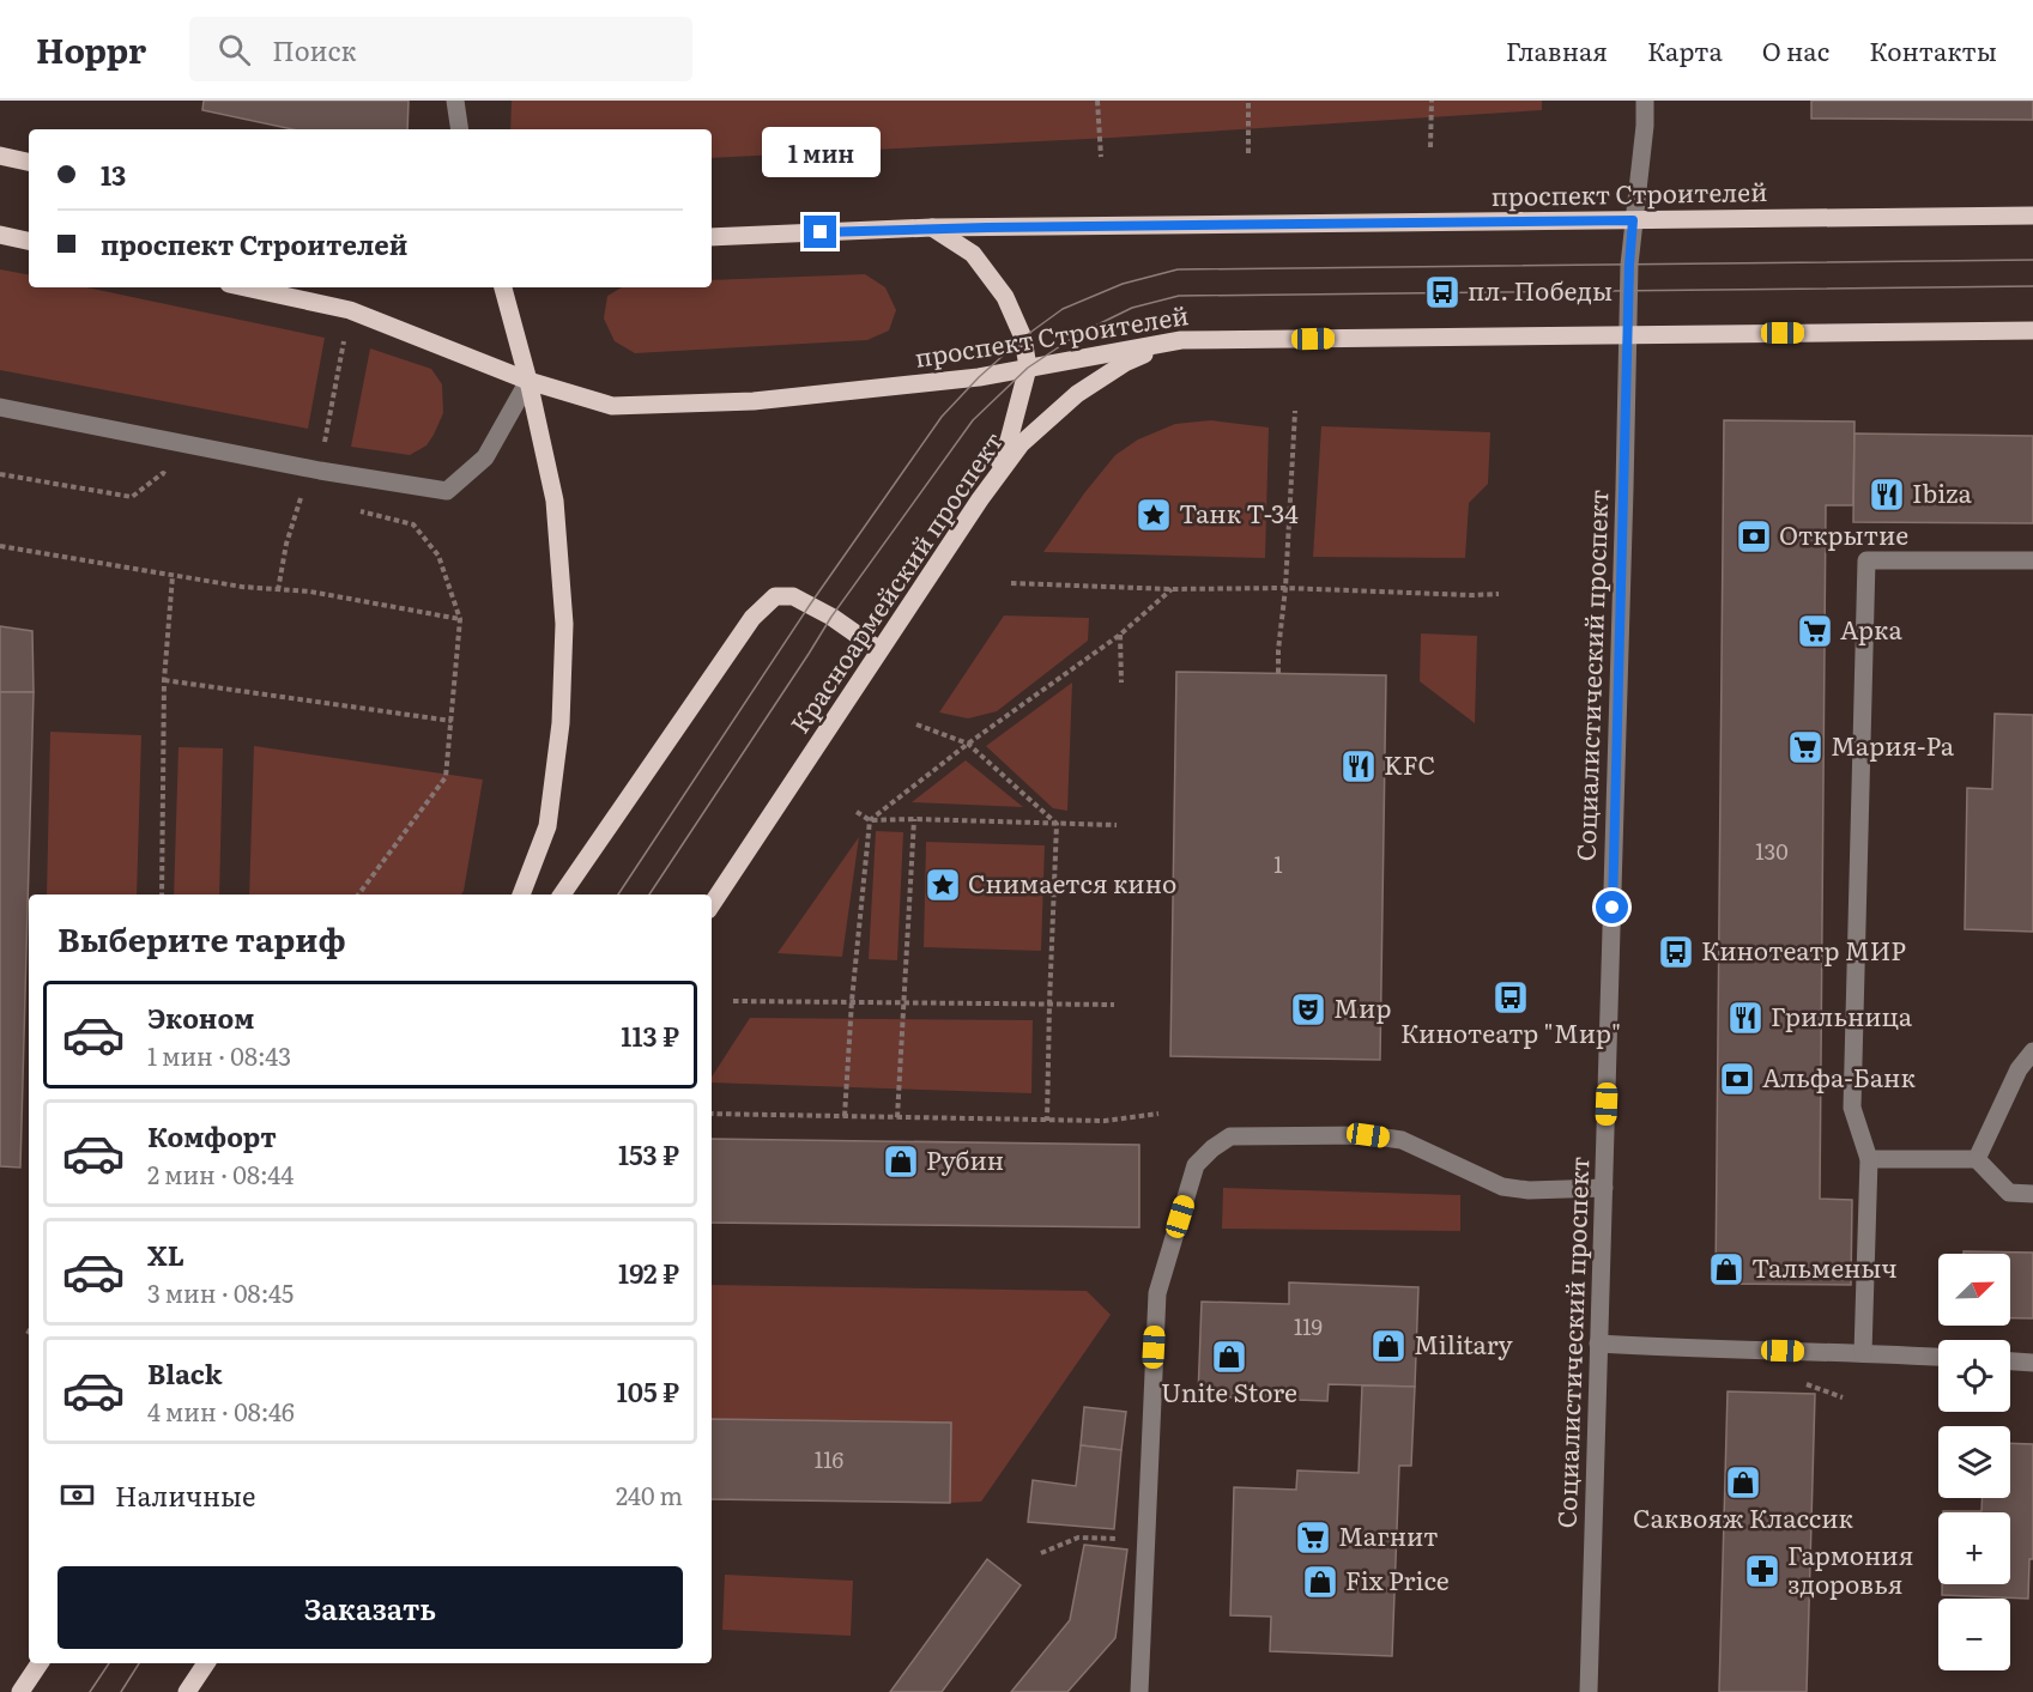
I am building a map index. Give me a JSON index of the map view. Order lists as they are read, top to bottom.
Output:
{
  "streets": {
    "main road": ["проспект Строителей", "Красноармейский проспект"],
    "street": ["Социалистический проспект"]
  },
  "crossings": [
    ["проспект Строителей", "Красноармейский проспект"],
    ["проспект Строителей", "Социалистический проспект"]
  ],
  "places": {
    "bus stop": ["пл. Победы", "Кинотеатр МИР", "Кинотеатр \"Мир\""],
    "restaurant": ["Ibiza", "KFC", "Грильница"],
    "place": ["Танк Т-34", "Снимается кино"],
    "bank": ["Открытие", "Альфа-Банк"],
    "supermarket": ["Арка", "Мария-Ра", "Магнит"],
    "theatre": ["Мир"],
    "shop": [
      "Рубин",
      "Тальменыч",
      "Military",
      "Unite Store",
      "Саквояж Классик",
      "Fix Price"
    ],
    "pharmacy": ["Гармония здоровья"]
  },
  "house_numbers": [
    "130",
    "1",
    "119",
    "116"
  ],
  "north": "top right",
  "page": {
    "header": "Hoppr",
    "search": "Поиск",
    "nav": [
      "Главная",
      "Карта",
      "О нас",
      "Контакты"
    ],
    "bubble": "1 мин",
    "banner": ["13", "проспект Строителей"],
    "heading": "Выберите тариф",
    "list": [
      {
        "name": "Эконом",
        "note": "1 мин · 08:43",
        "value": "113 ₽"
      },
      {
        "name": "Комфорт",
        "note": "2 мин · 08:44",
        "value": "153 ₽"
      },
      {
        "name": "XL",
        "note": "3 мин · 08:45",
        "value": "192 ₽"
      },
      {
        "name": "Black",
        "note": "4 мин · 08:46",
        "value": "105 ₽"
      }
    ],
    "map_buttons": ["+", "−"],
    "pay": ["Наличные", "240 m"],
    "buttons": "Заказать"
  }
}
